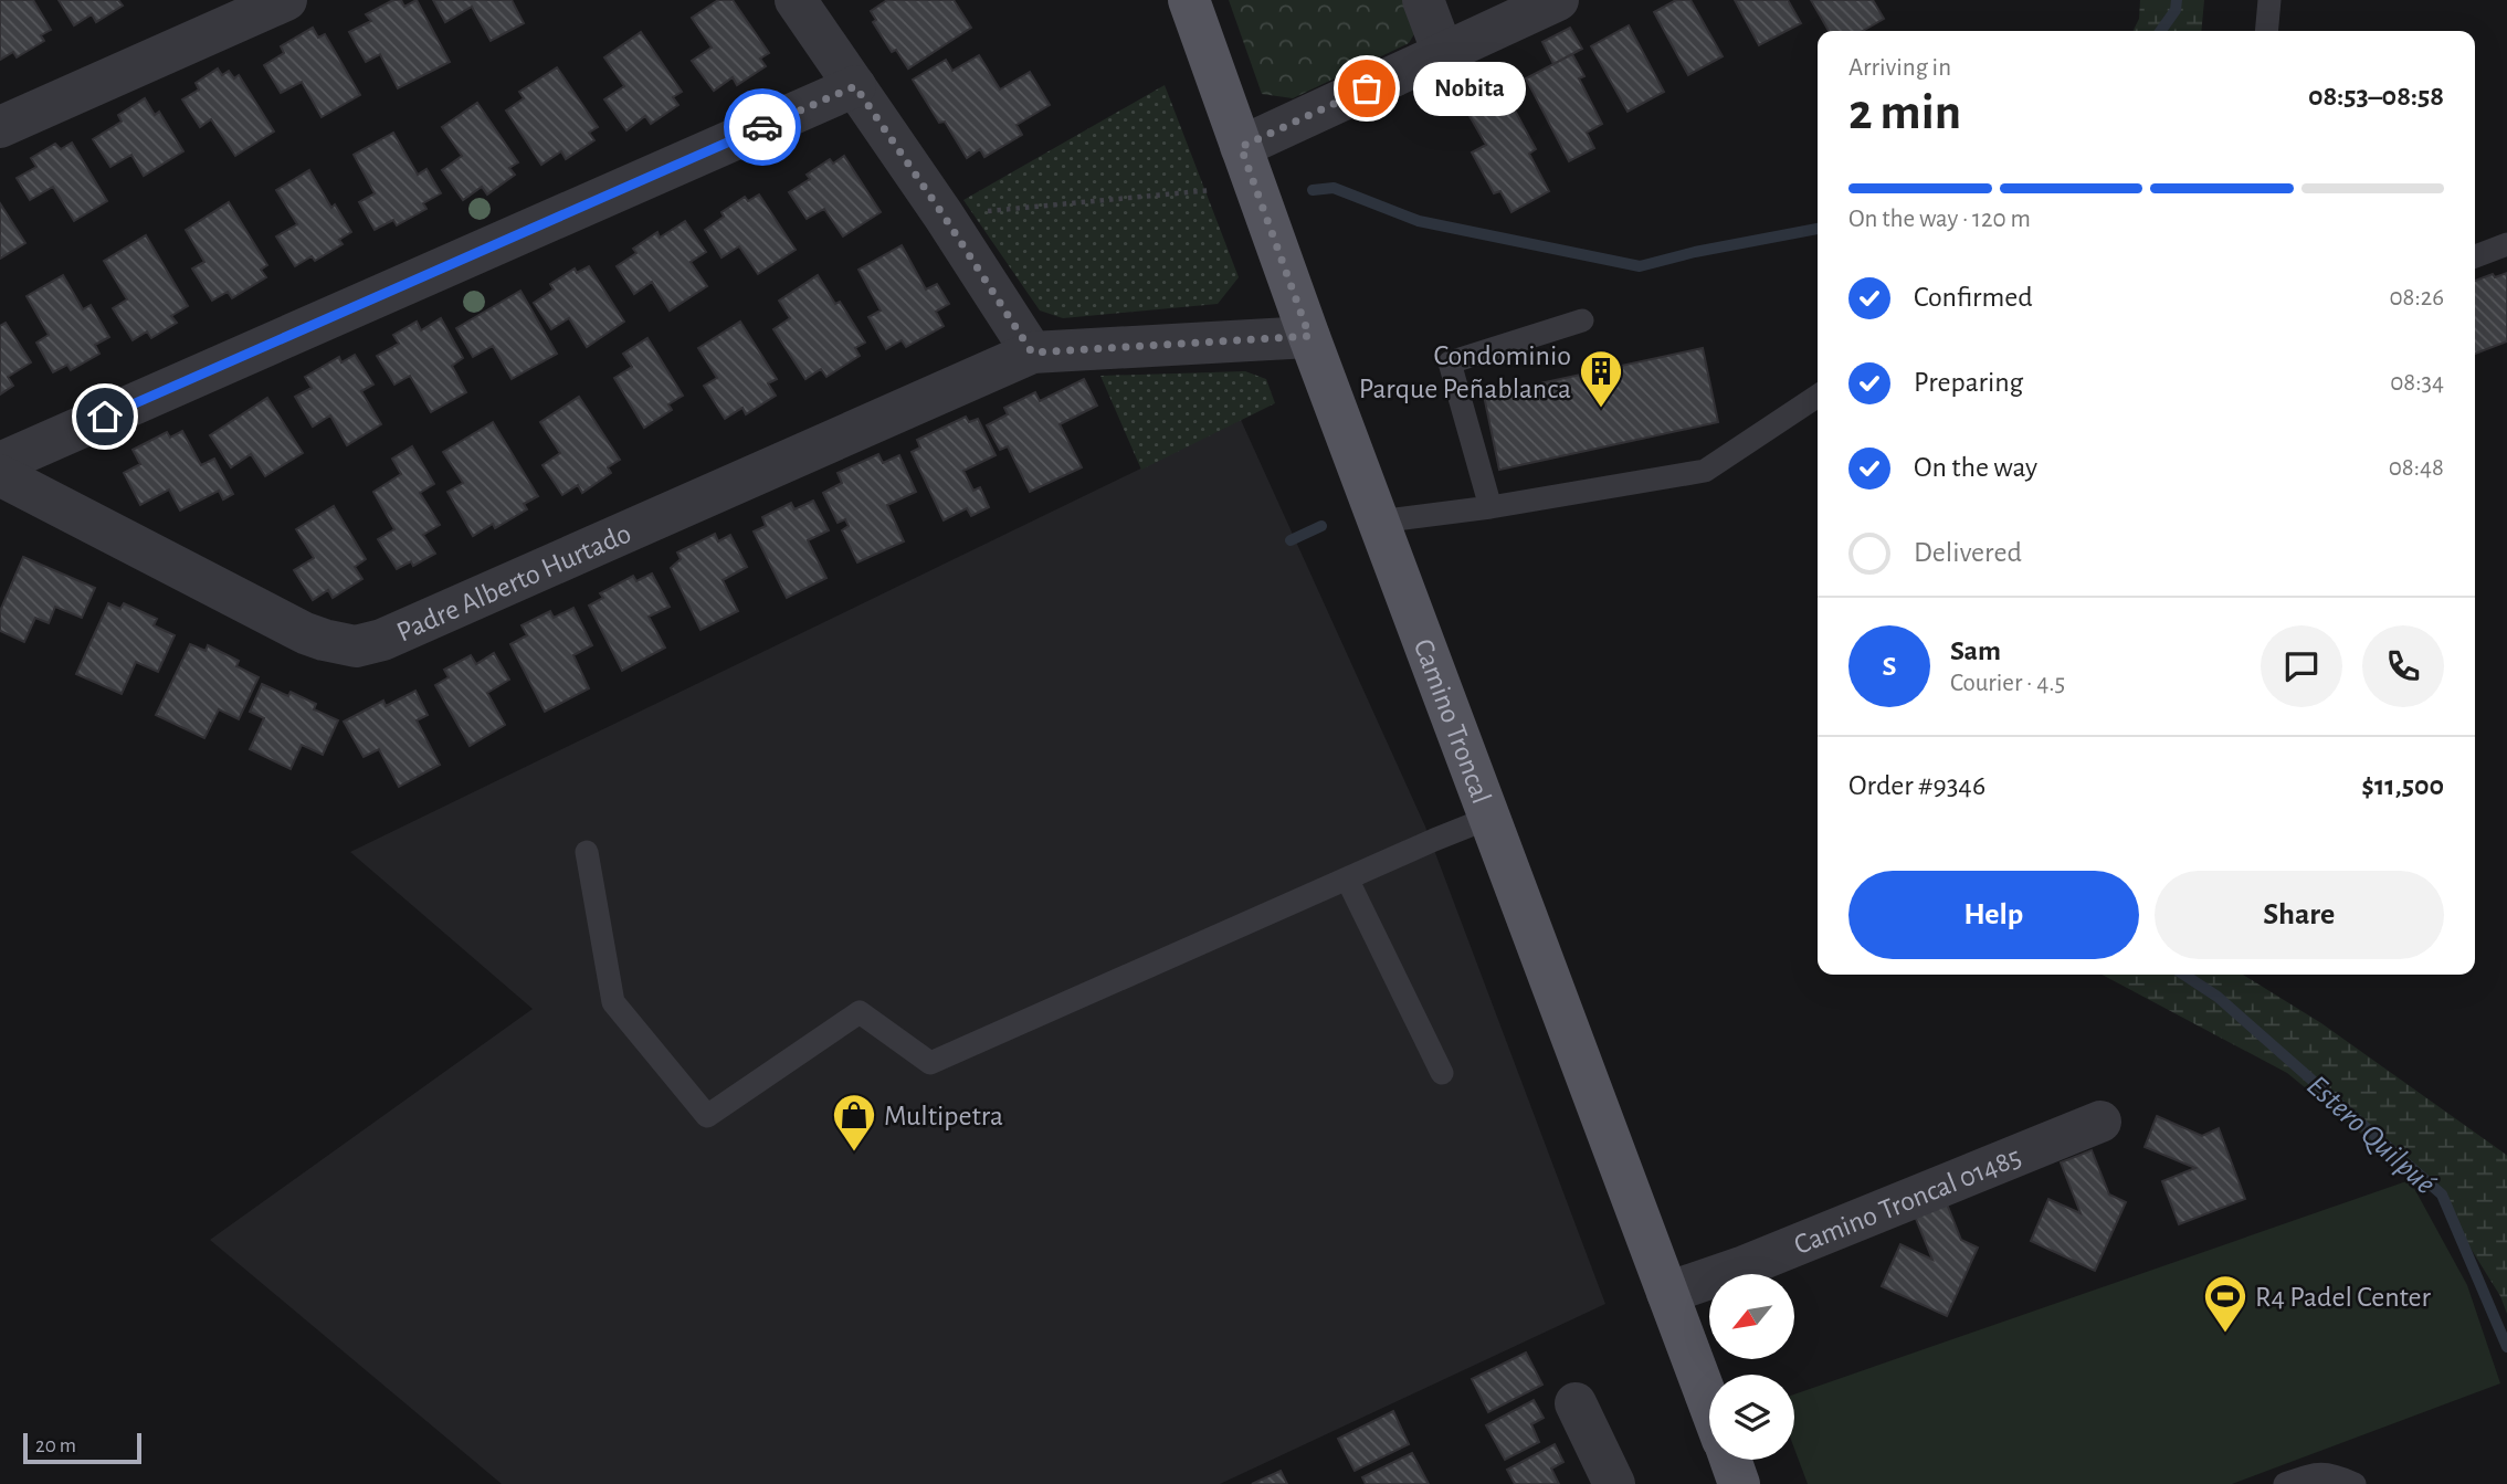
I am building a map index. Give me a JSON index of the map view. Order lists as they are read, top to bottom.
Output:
{
  "streets": {
    "main road": ["Camino Troncal"],
    "street": ["Padre Alberto Hurtado", "Camino Troncal 01485"]
  },
  "crossings": [
    ["Camino Troncal", "Camino Troncal 01485"]
  ],
  "water": ["Estero Quilpué"],
  "places": {
    "other": ["Nobita"],
    "building": ["Condominio Parque Peñablanca"],
    "shop": ["Multipetra"],
    "sports": ["R4 Padel Center"]
  },
  "scale_bar": "20 m",
  "north": "bottom left",
  "page": {
    "heading": ["2 min", "Arriving in", "08:53–08:58"],
    "panel": [
      "Sam",
      "Courier · 4.5",
      "Order #9346",
      "$11,500"
    ],
    "bubble": "Nobita",
    "bar": "On the way · 120 m",
    "list": [
      ["Confirmed", "08:26"],
      ["Preparing", "08:34"],
      ["On the way", "08:48"],
      "Delivered"
    ],
    "round": "S",
    "buttons": ["Help", "Share"],
    "scale": "20 m"
  }
}
